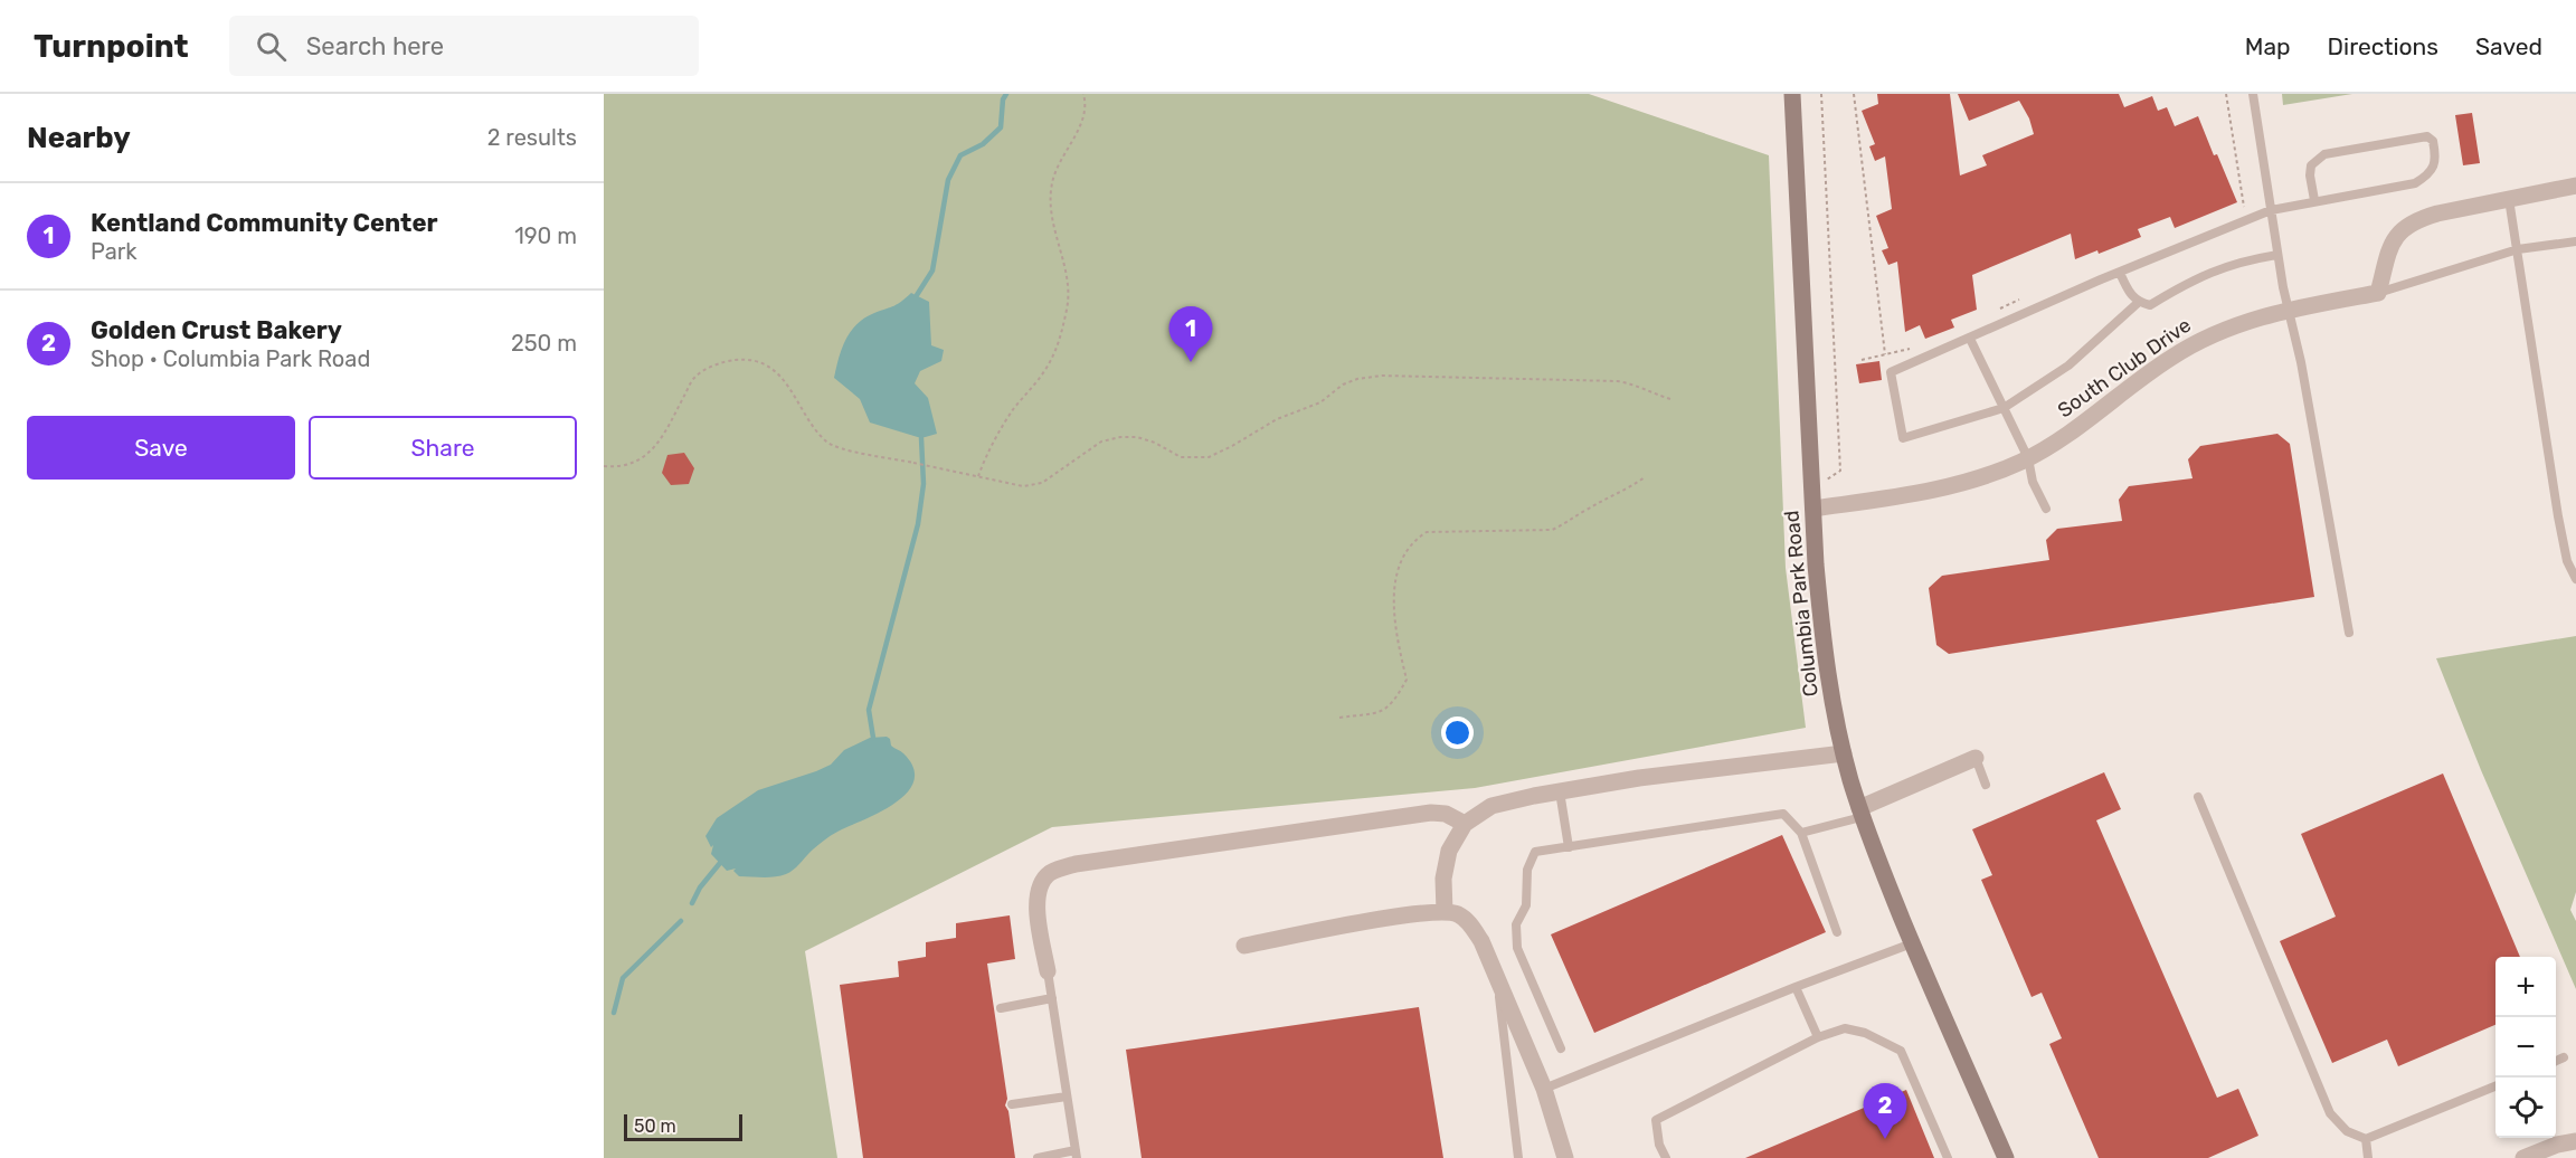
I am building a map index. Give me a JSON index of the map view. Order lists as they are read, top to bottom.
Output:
{
  "streets": {
    "street": ["South Club Drive", "Columbia Park Road"]
  },
  "crossings": [
    ["South Club Drive", "Columbia Park Road"]
  ],
  "scale_bar": "50 m",
  "page": {
    "header": "Turnpoint",
    "search": "Search here",
    "nav": ["Map", "Directions", "Saved"],
    "heading": ["Nearby", "2 results"],
    "list": [
      {
        "mark": "1",
        "name": "Kentland Community Center",
        "note": "Park",
        "value": "190 m"
      },
      {
        "mark": "2",
        "name": "Golden Crust Bakery",
        "note": "Shop · Columbia Park Road",
        "value": "250 m"
      }
    ],
    "pins": ["1", "2"],
    "buttons": ["Save", "Share"],
    "map_buttons": ["+", "−"],
    "scale": "50 m"
  }
}
